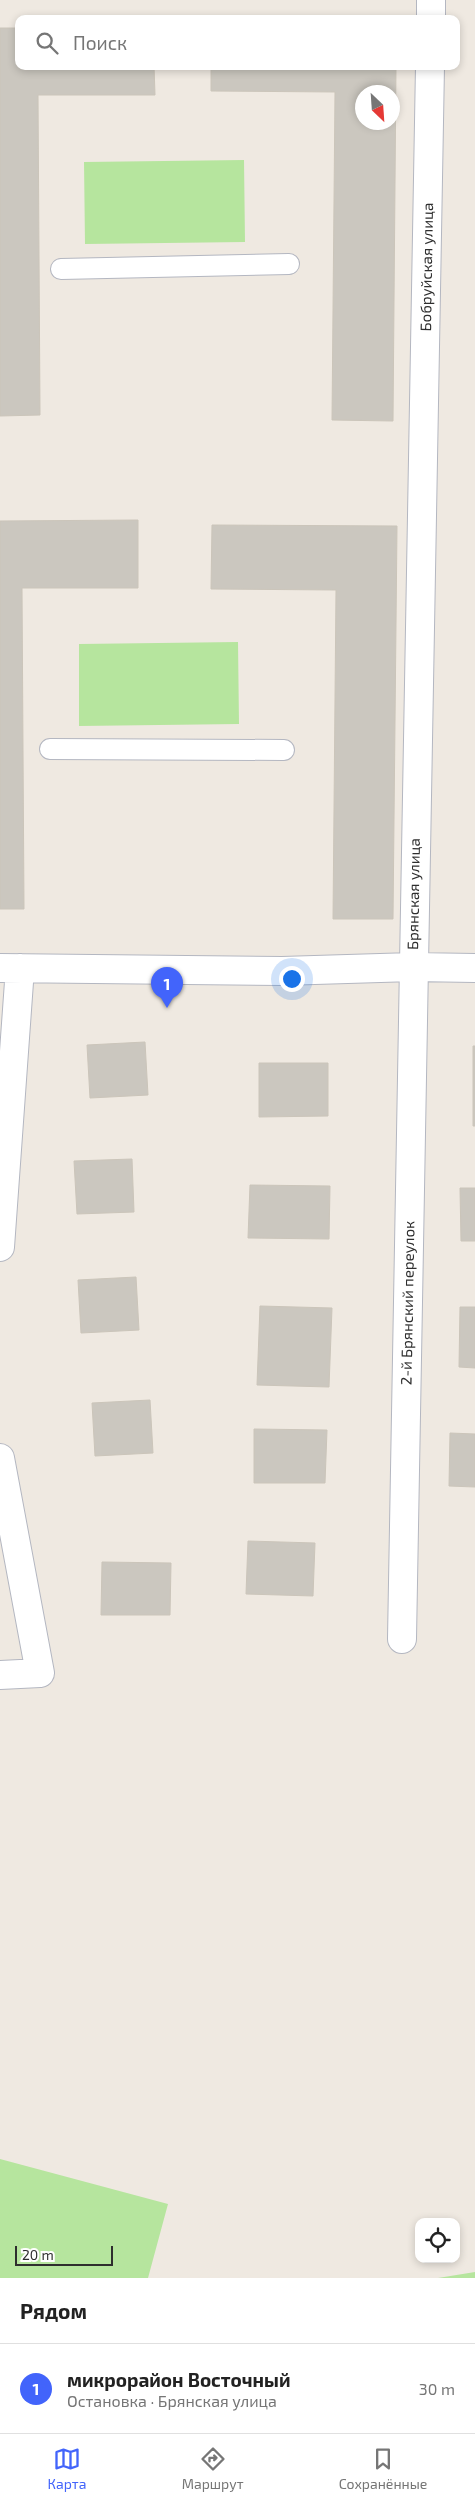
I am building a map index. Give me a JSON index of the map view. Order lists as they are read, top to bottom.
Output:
{
  "streets": {
    "street": ["Бобруйская улица", "Брянская улица", "2-й Брянский переулок"]
  },
  "crossings": [
    ["Бобруйская улица", "Брянская улица"],
    ["Брянская улица", "2-й Брянский переулок"]
  ],
  "scale_bar": "20 m",
  "north": "bottom right",
  "page": {
    "search": "Поиск",
    "pins": "1",
    "scale": "20 m",
    "heading": "Рядом",
    "list": [
      {
        "mark": "1",
        "name": "микрорайон Восточный",
        "note": "Остановка · Брянская улица",
        "value": "30 m"
      }
    ],
    "nav": ["Карта", "Маршрут", "Сохранённые"]
  }
}
